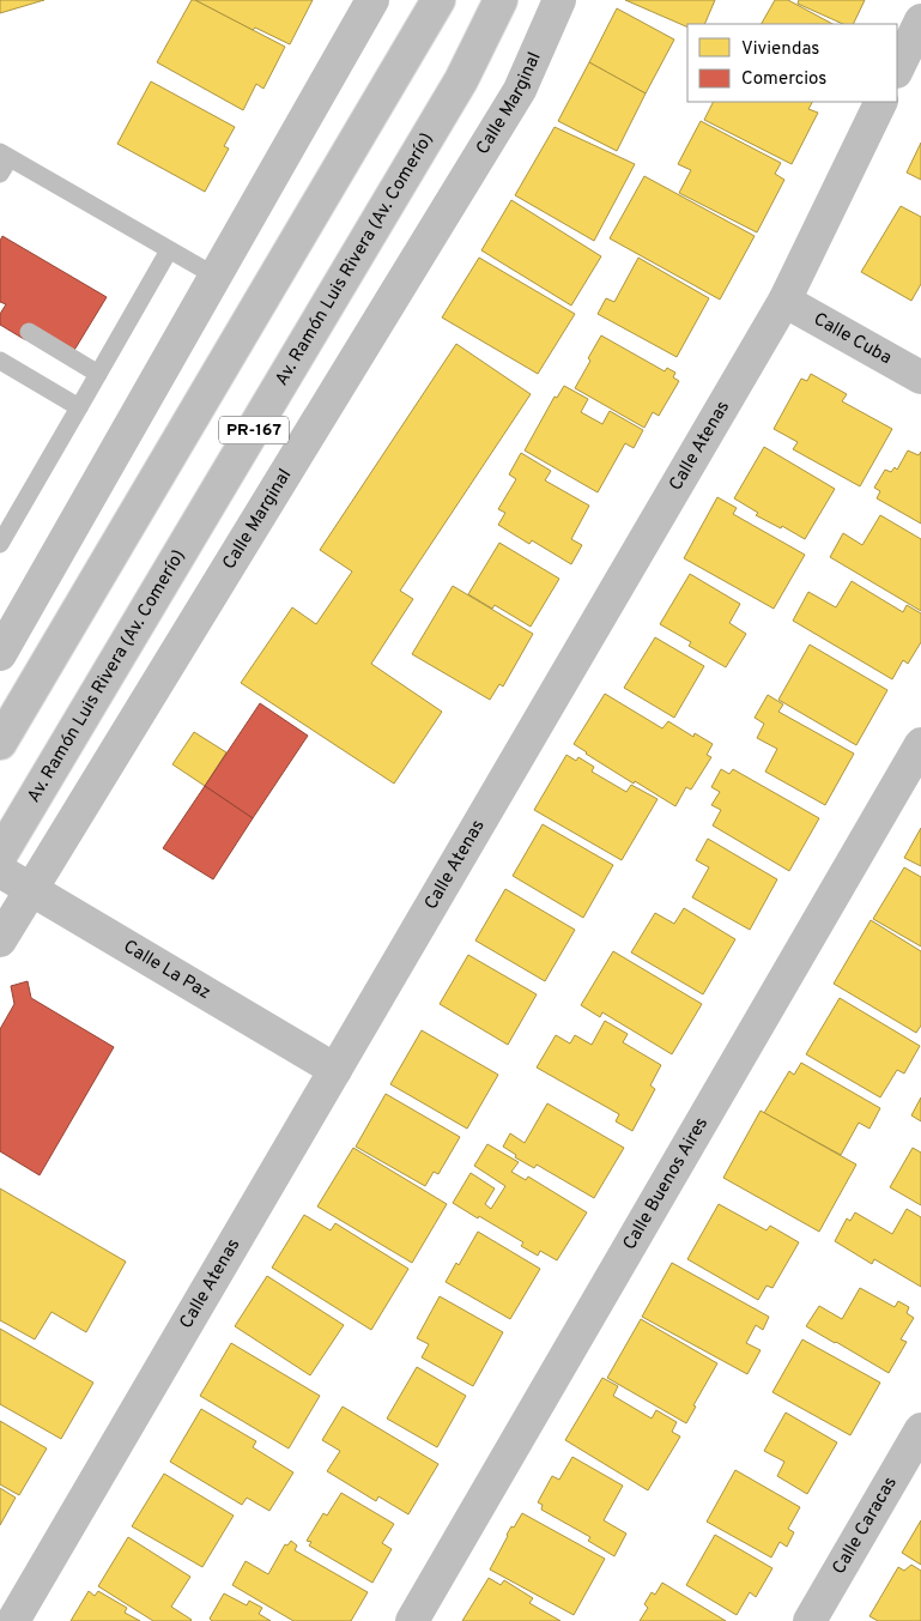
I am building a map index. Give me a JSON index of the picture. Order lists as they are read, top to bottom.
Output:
{
  "streets": {
    "street": [
      "Calle Marginal",
      "Av. Ramón Luis Rivera (Av. Comerío)",
      "Calle Cuba",
      "PR-167",
      "Calle Atenas",
      "Calle La Paz",
      "Calle Buenos Aires",
      "Calle Caracas"
    ]
  },
  "crossings": [
    ["Calle Marginal", "Calle La Paz"],
    ["Calle Cuba", "Calle Atenas"],
    ["Calle Atenas", "Calle La Paz"]
  ],
  "legend": ["Viviendas", "Comercios"]
}
